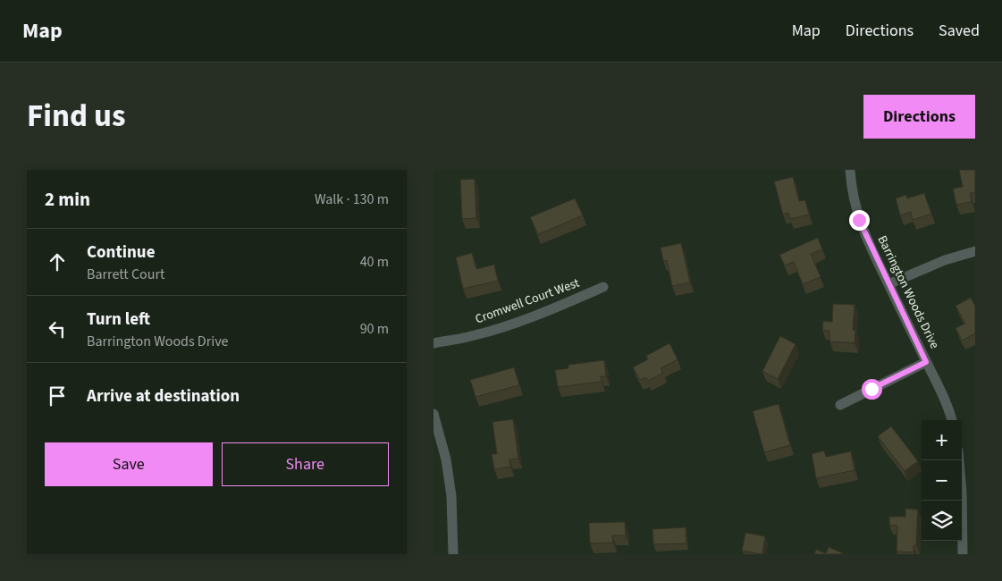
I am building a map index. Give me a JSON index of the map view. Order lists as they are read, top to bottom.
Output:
{
  "streets": {
    "street": ["Barrington Woods Drive", "Cromwell Court West"]
  },
  "page": {
    "header": "Map",
    "nav": ["Map", "Directions", "Saved"],
    "title": "Find us",
    "buttons": [
      "Directions",
      ["Save", "Share"]
    ],
    "heading": ["2 min", "Walk · 130 m"],
    "list": [
      ["Continue", "Barrett Court", "40 m"],
      ["Turn left", "Barrington Woods Drive", "90 m"],
      "Arrive at destination"
    ],
    "map_buttons": ["+", "−"]
  }
}
